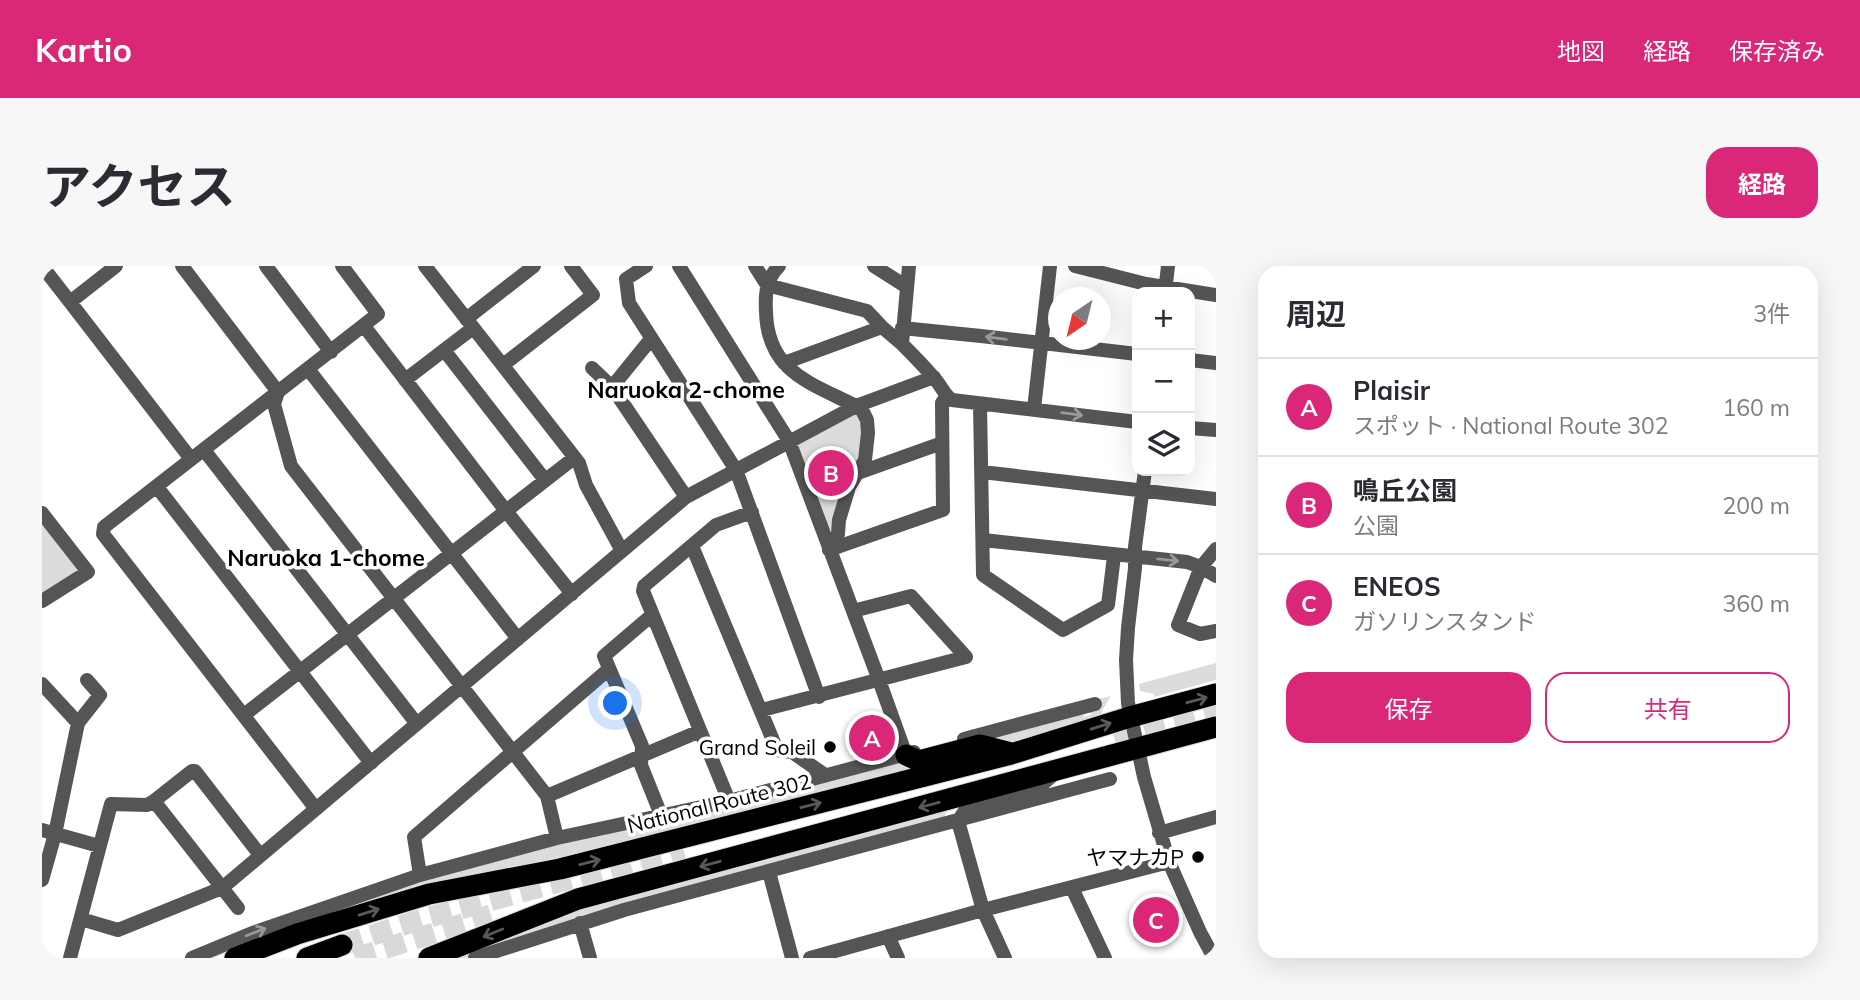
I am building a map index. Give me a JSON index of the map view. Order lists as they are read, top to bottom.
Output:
{
  "streets": {
    "highway": ["National Route 302"]
  },
  "districts": ["Naruoka 2-chome", "Naruoka 1-chome"],
  "places": ["Grand Soleil", "ヤマナカP"],
  "north": "bottom left",
  "page": {
    "header": "Kartio",
    "nav": ["地図", "経路", "保存済み"],
    "title": "アクセス",
    "buttons": [
      "経路",
      ["保存", "共有"]
    ],
    "heading": ["周辺", "3件"],
    "map_buttons": ["+", "−"],
    "list": [
      {
        "mark": "A",
        "name": "Plaisir",
        "note": "スポット · National Route 302",
        "value": "160 m"
      },
      {
        "mark": "B",
        "name": "鳴丘公園",
        "note": "公園",
        "value": "200 m"
      },
      {
        "mark": "C",
        "name": "ENEOS",
        "note": "ガソリンスタンド",
        "value": "360 m"
      }
    ],
    "pins": ["B", "A", "C"]
  }
}
